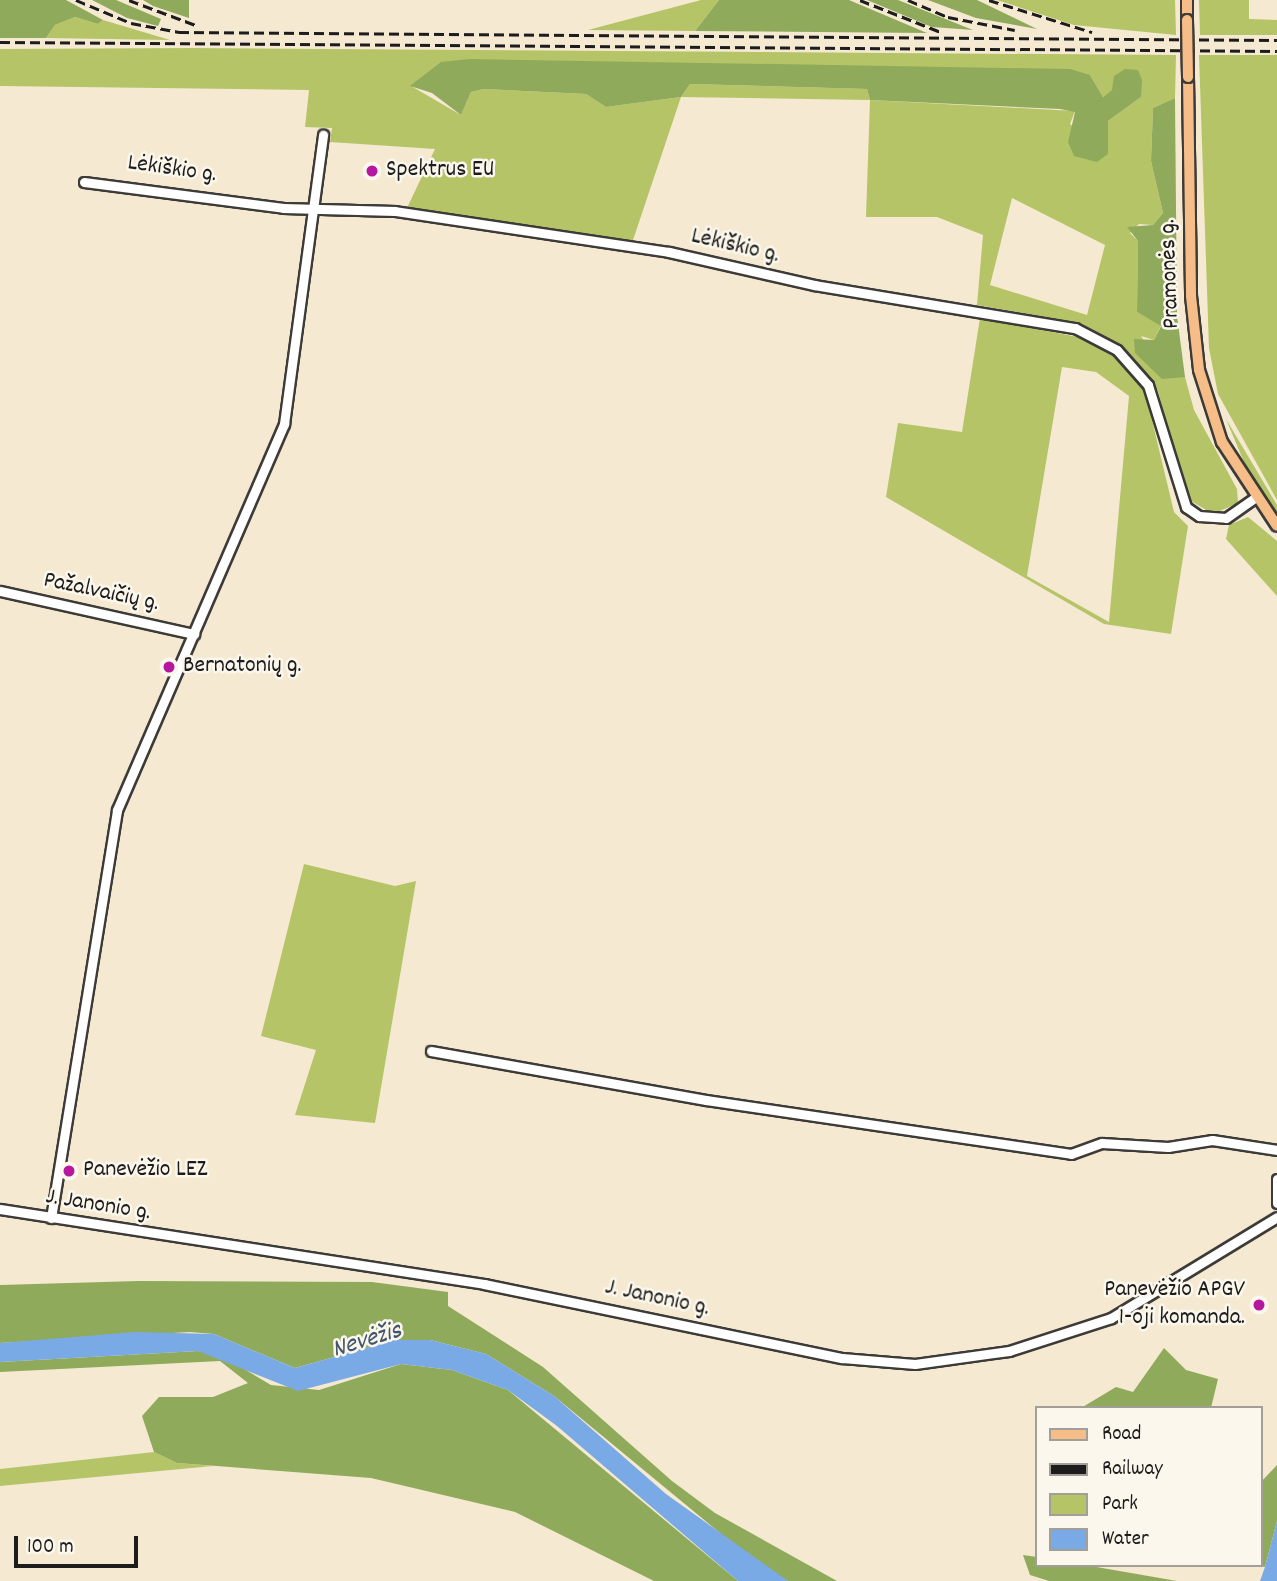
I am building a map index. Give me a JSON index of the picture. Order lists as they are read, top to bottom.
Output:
{
  "streets": {
    "main road": ["Pramonės g."],
    "street": ["Lėkiškio g.", "Pažalvaičių g.", "J. Janonio g."]
  },
  "crossings": [
    ["Lėkiškio g.", "Pramonės g."]
  ],
  "water": ["Nevėžis"],
  "places": [
    "Spektrus EU",
    "Bernatonių g.",
    "Panevėžio LEZ",
    "Panevėžio APGV 1-oji komanda."
  ],
  "legend": [
    "Road",
    "Railway",
    "Park",
    "Water"
  ],
  "scale_bar": "100 m"
}
